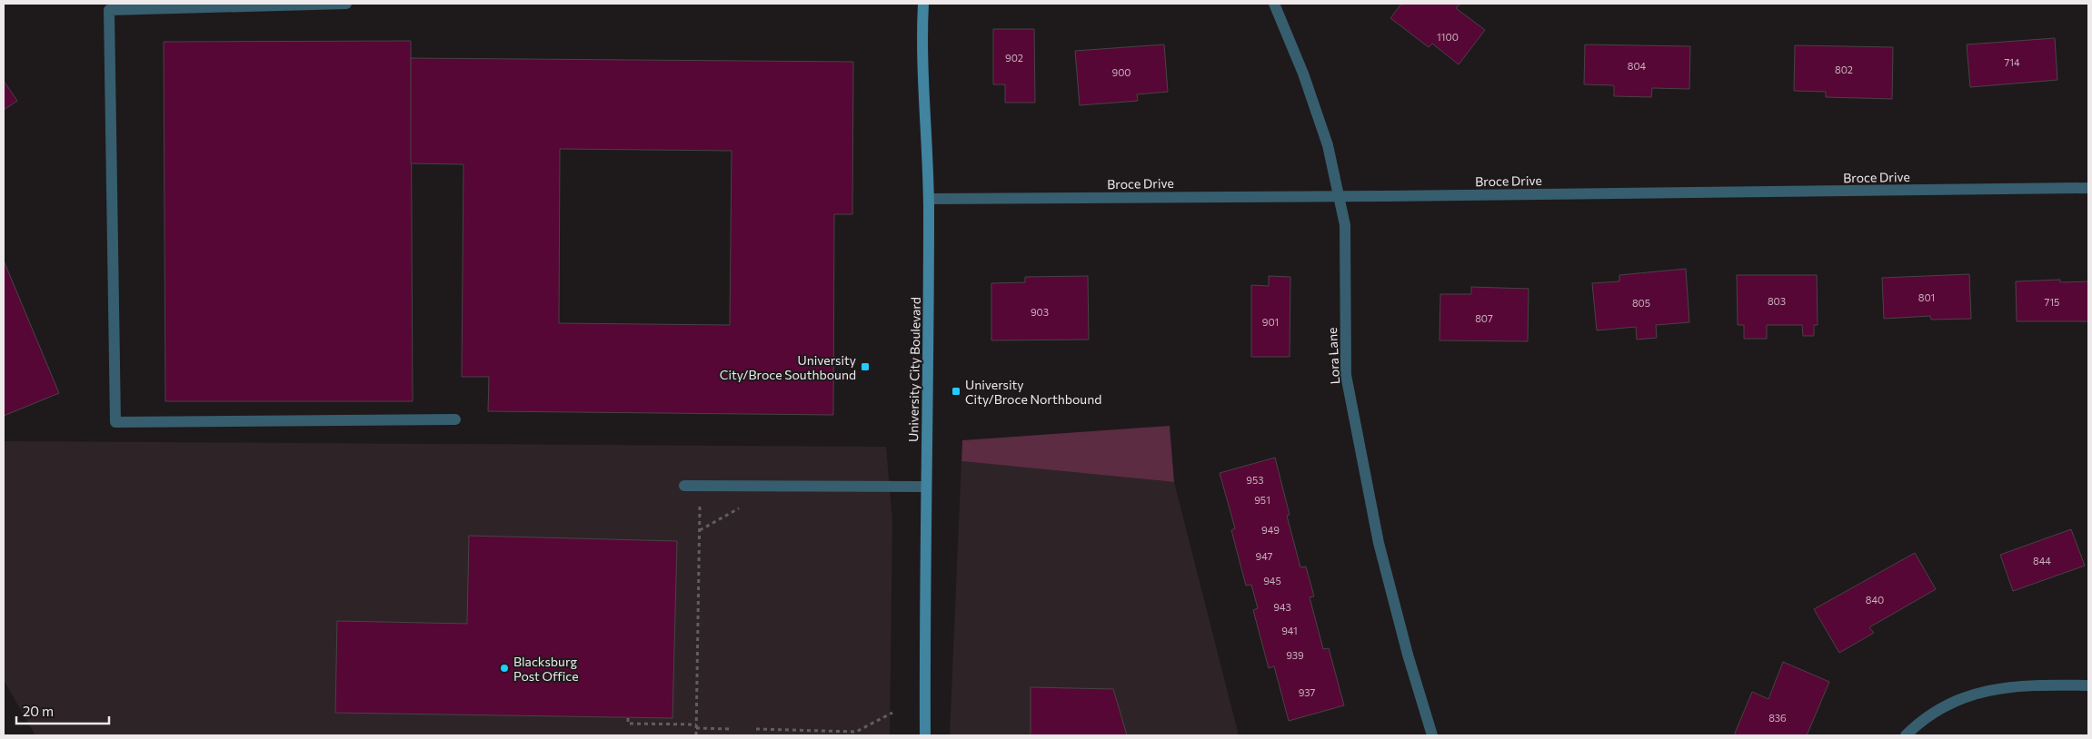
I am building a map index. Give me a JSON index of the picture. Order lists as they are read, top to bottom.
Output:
{
  "streets": {
    "main road": ["University City Boulevard"],
    "street": ["Broce Drive", "Lora Lane"]
  },
  "crossings": [
    ["Broce Drive", "Lora Lane"],
    ["Broce Drive", "University City Boulevard"]
  ],
  "places": {
    "transit": ["University City/Broce Southbound", "University City/Broce Northbound"],
    "other": ["Blacksburg Post Office"]
  },
  "house_numbers": [
    "1100",
    "902",
    "714",
    "804",
    "802",
    "900",
    "801",
    "803",
    "715",
    "805",
    "903",
    "807",
    "901",
    "953",
    "951",
    "949",
    "947",
    "844",
    "945",
    "840",
    "943",
    "941",
    "939",
    "937",
    "836"
  ],
  "scale_bar": "20 m"
}
